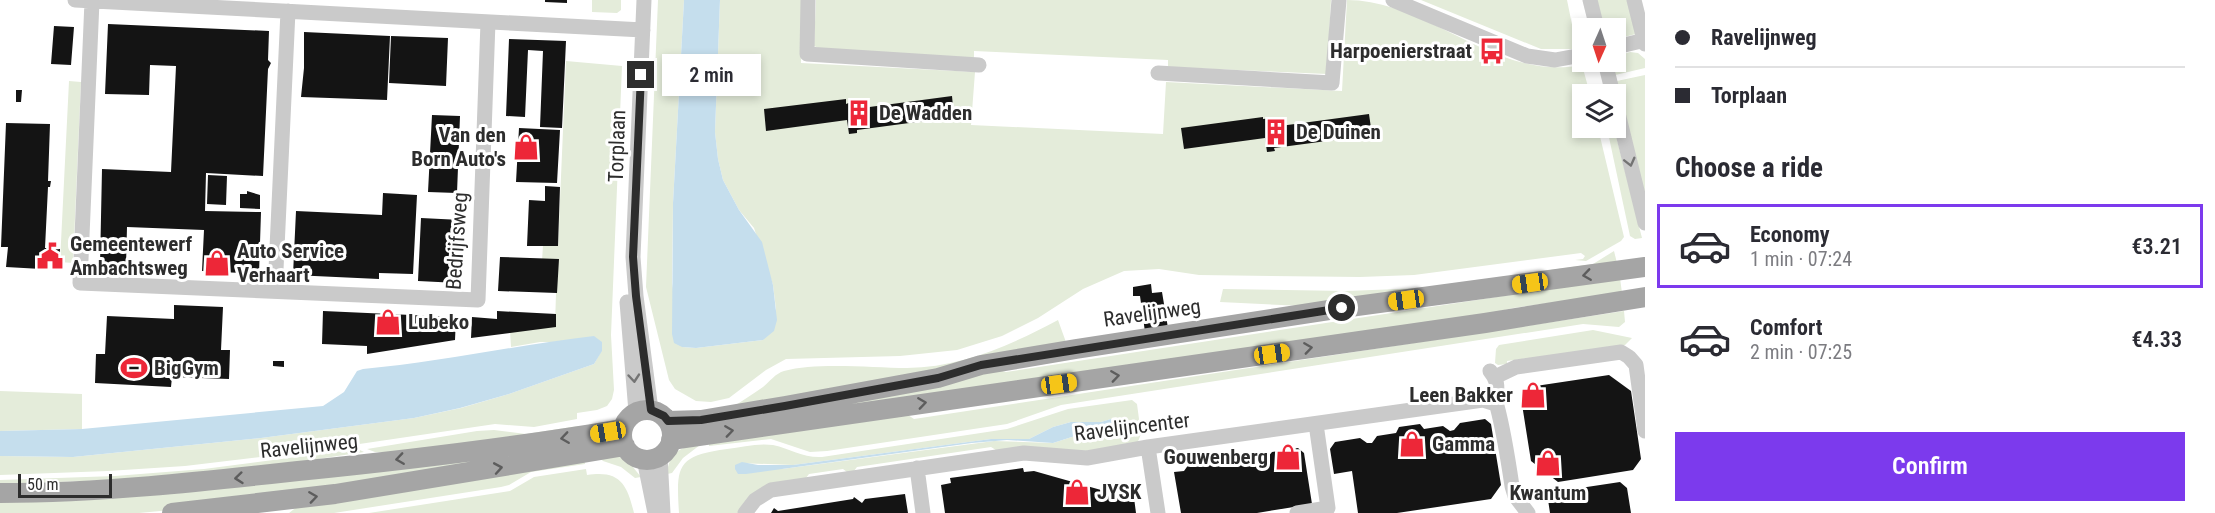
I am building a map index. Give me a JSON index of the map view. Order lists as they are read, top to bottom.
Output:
{
  "streets": {
    "main road": ["Ravelijnweg"],
    "street": ["Torplaan", "Bedrijfsweg", "Ravelijncenter"]
  },
  "crossings": [
    ["Torplaan", "Ravelijnweg"]
  ],
  "places": {
    "bus stop": ["Harpoenierstraat"],
    "building": ["De Wadden", "De Duinen"],
    "shop": [
      "Van den Born Auto's",
      "Auto Service Verhaart",
      "Lubeko",
      "Leen Bakker",
      "Gamma",
      "Gouwenberg",
      "Kwantum",
      "JYSK"
    ],
    "public building": ["Gemeentewerf Ambachtsweg"],
    "sports": ["BigGym"]
  },
  "scale_bar": "50 m",
  "north": "bottom",
  "page": {
    "banner": ["Ravelijnweg", "Torplaan"],
    "bubble": "2 min",
    "heading": "Choose a ride",
    "list": [
      {
        "name": "Economy",
        "note": "1 min · 07:24",
        "value": "€3.21"
      },
      {
        "name": "Comfort",
        "note": "2 min · 07:25",
        "value": "€4.33"
      }
    ],
    "buttons": "Confirm",
    "scale": "50 m"
  }
}
